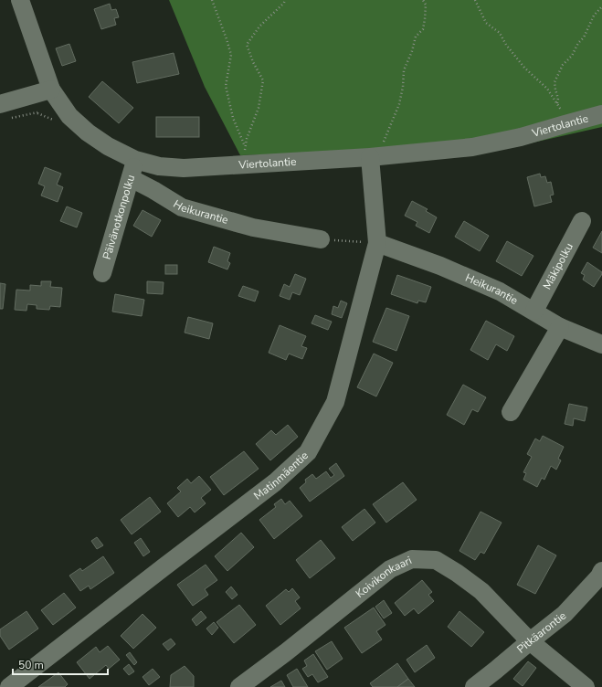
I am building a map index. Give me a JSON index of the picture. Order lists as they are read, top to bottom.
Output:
{
  "streets": {
    "street": [
      "Viertolantie",
      "Heikurantie",
      "Päivänotkonpolku",
      "Mäkipolku",
      "Matinmäentie",
      "Koivikonkaari",
      "Pitkäarontie"
    ]
  },
  "crossings": [
    ["Viertolantie", "Päivänotkonpolku"],
    ["Viertolantie", "Matinmäentie"],
    ["Heikurantie", "Päivänotkonpolku"],
    ["Heikurantie", "Mäkipolku"],
    ["Heikurantie", "Matinmäentie"],
    ["Koivikonkaari", "Pitkäarontie"]
  ],
  "scale_bar": "50 m"
}
